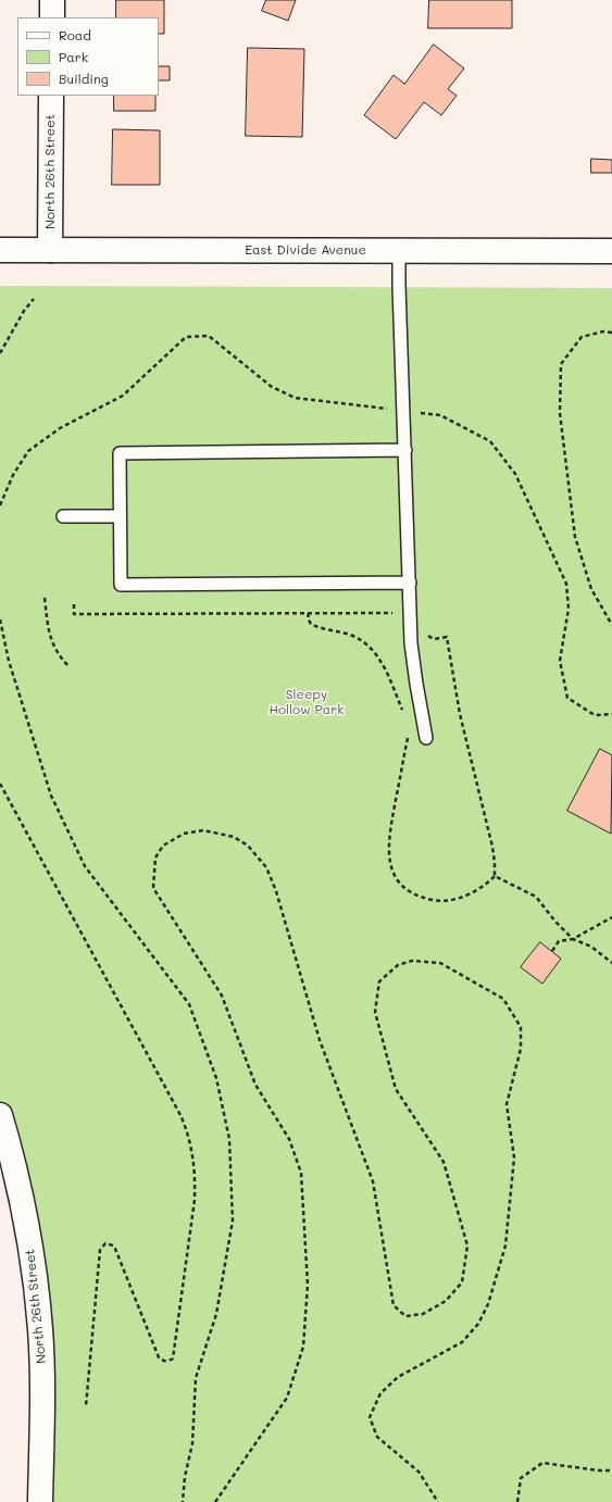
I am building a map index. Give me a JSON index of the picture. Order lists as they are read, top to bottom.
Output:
{
  "streets": {
    "street": ["North 26th Street", "East Divide Avenue"]
  },
  "crossings": [
    ["North 26th Street", "East Divide Avenue"]
  ],
  "parks": ["Sleepy Hollow Park"],
  "legend": ["Road", "Park", "Building"]
}
